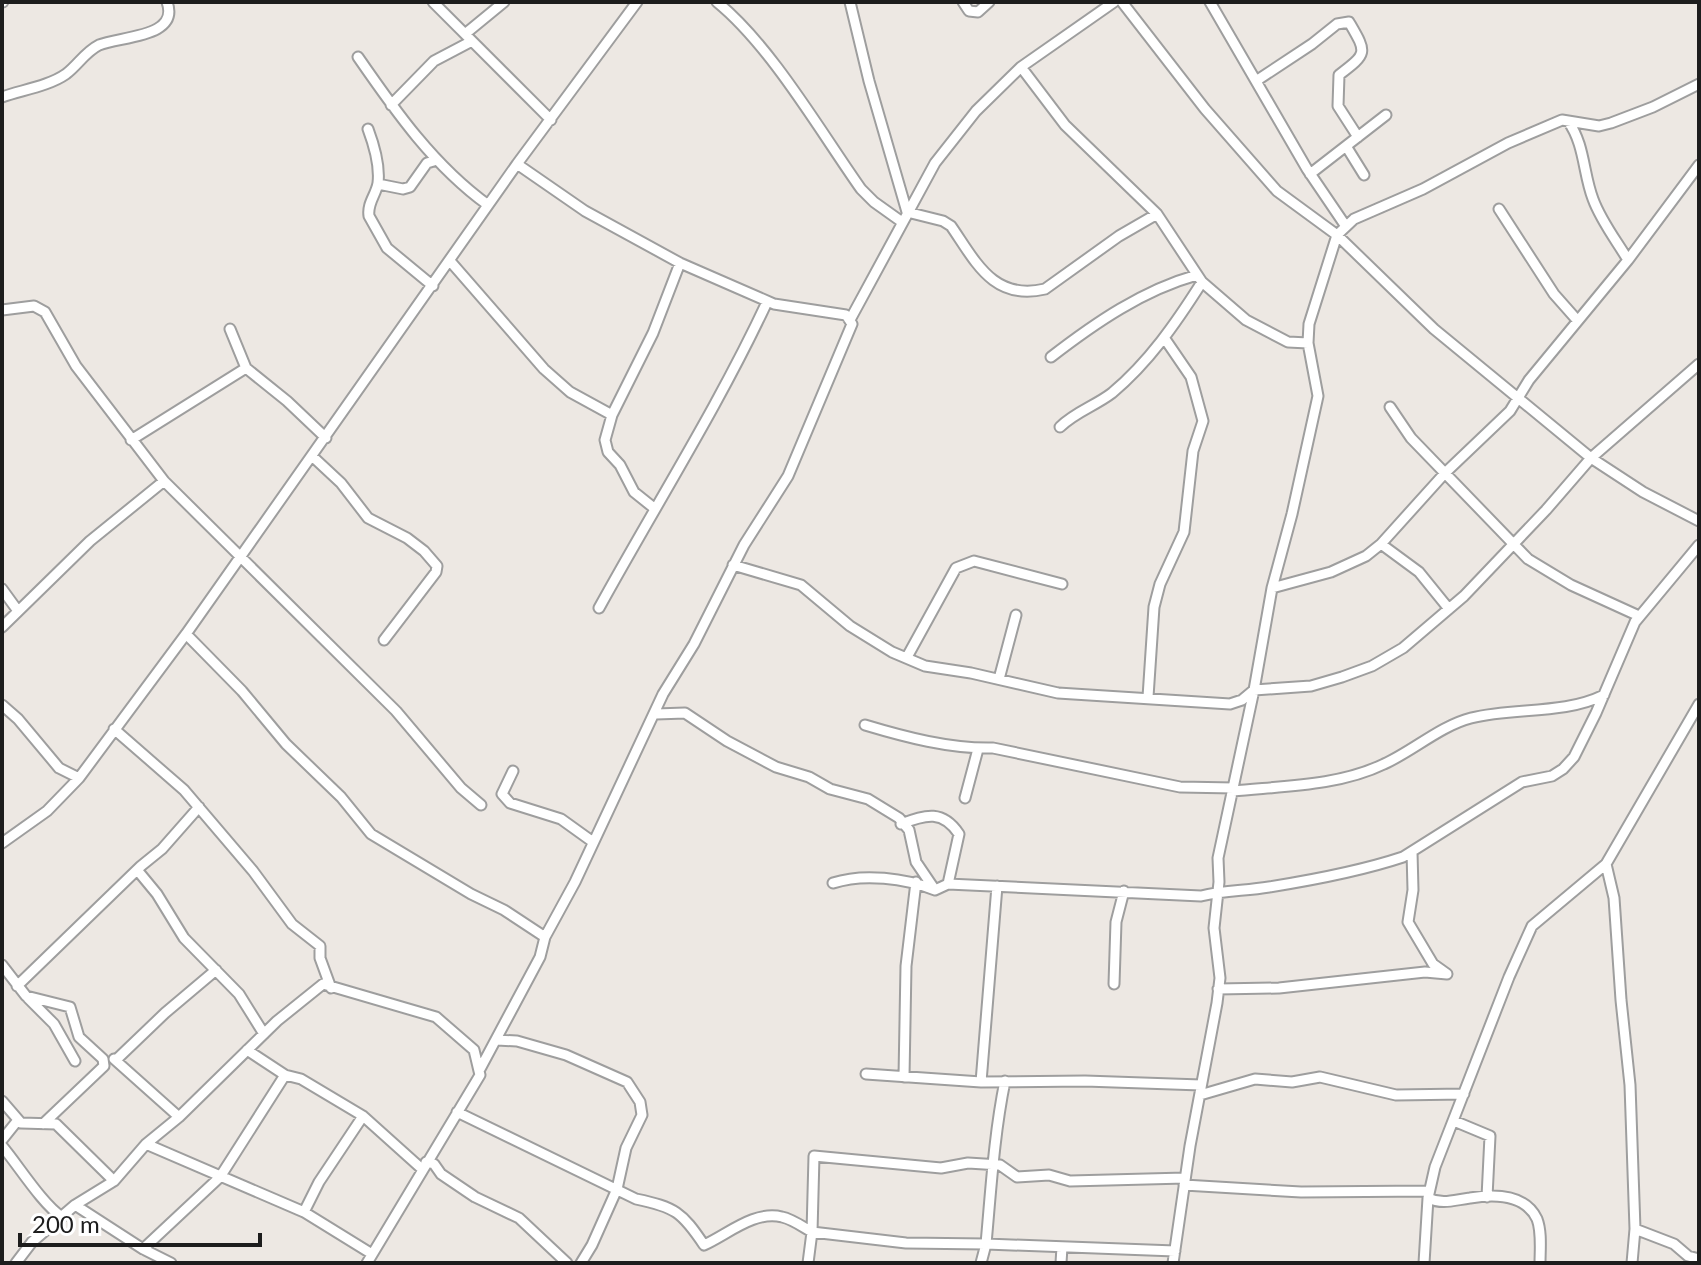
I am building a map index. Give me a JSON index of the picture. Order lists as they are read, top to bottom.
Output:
{
  "scale_bar": "200 m"
}
